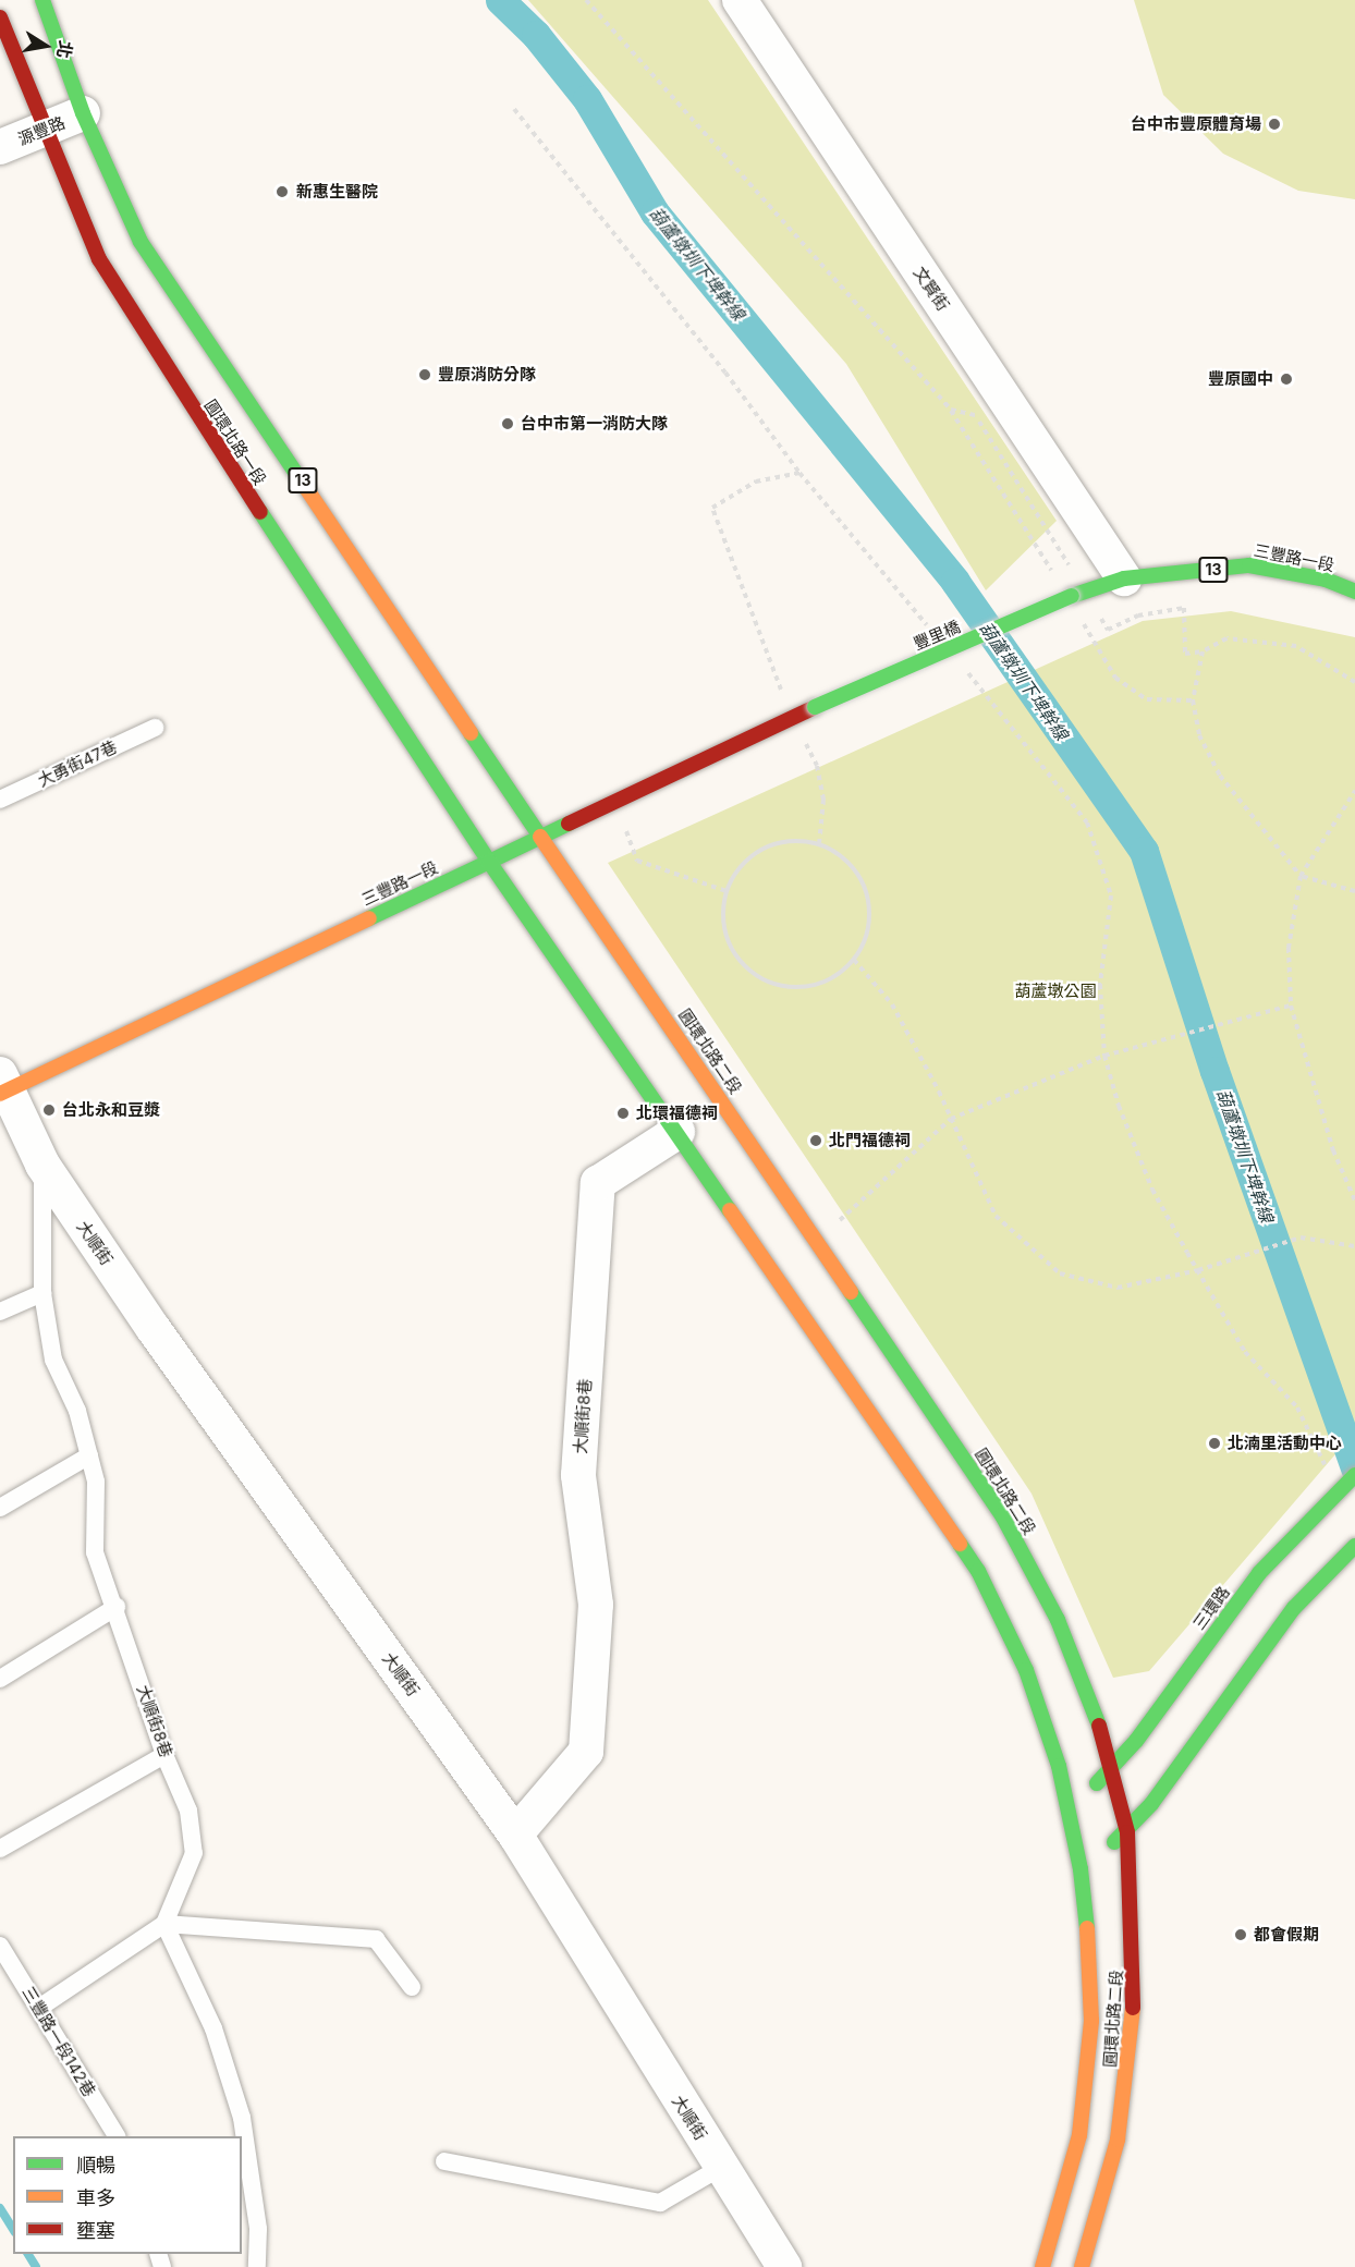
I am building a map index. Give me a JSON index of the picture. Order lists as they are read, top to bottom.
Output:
{
  "streets": {
    "street": [
      "源豐路",
      "文賢街",
      "圓環北路一段",
      "13",
      "三豐路一段",
      "豐里橋",
      "圓環北路二段",
      "大順街",
      "大順街8巷",
      "三環路"
    ],
    "lane": ["大勇街47巷", "三豐路一段142巷"]
  },
  "crossings": [
    ["源豐路", "圓環北路一段"],
    ["文賢街", "三豐路一段"],
    ["圓環北路一段", "三豐路一段"],
    ["圓環北路一段", "圓環北路二段"],
    ["三豐路一段", "豐里橋"],
    ["三豐路一段", "圓環北路二段"],
    ["三豐路一段", "大順街"],
    ["圓環北路二段", "大順街8巷"],
    ["圓環北路二段", "三環路"],
    ["大順街", "大順街8巷"]
  ],
  "water": ["葫蘆墩圳下埤幹線"],
  "parks": ["葫蘆墩公園"],
  "places": [
    "台中市豐原體育場",
    "新惠生醫院",
    "豐原消防分隊",
    "豐原國中",
    "台中市第一消防大隊",
    "台北永和豆漿",
    "北環福德祠",
    "北門福德祠",
    "北湳里活動中心",
    "都會假期"
  ],
  "legend": ["順暢", "車多", "壅塞"],
  "north": "right"
}
